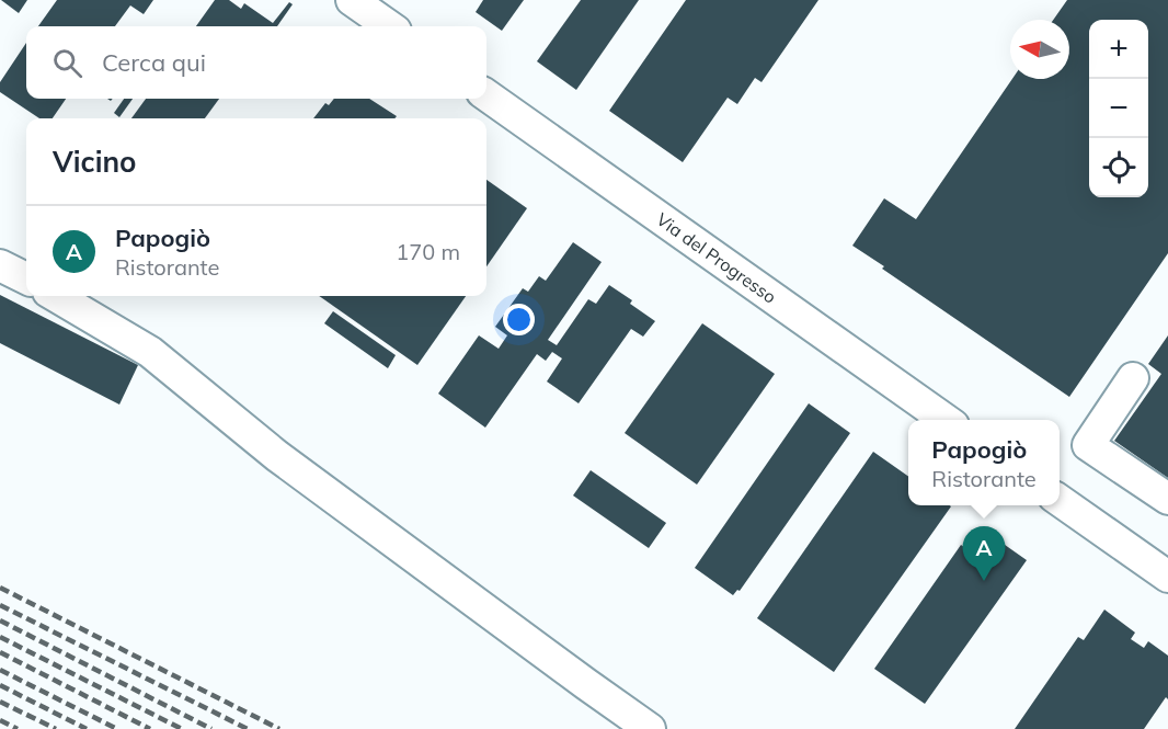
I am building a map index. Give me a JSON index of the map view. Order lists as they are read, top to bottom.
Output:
{
  "streets": {
    "street": ["Via del Progresso"]
  },
  "north": "left",
  "page": {
    "map_buttons": ["+", "−"],
    "search": "Cerca qui",
    "heading": "Vicino",
    "list": [
      {
        "mark": "A",
        "name": "Papogiò",
        "note": "Ristorante",
        "value": "170 m"
      }
    ],
    "popup": ["Papogiò", "Ristorante"],
    "pins": "A"
  }
}
